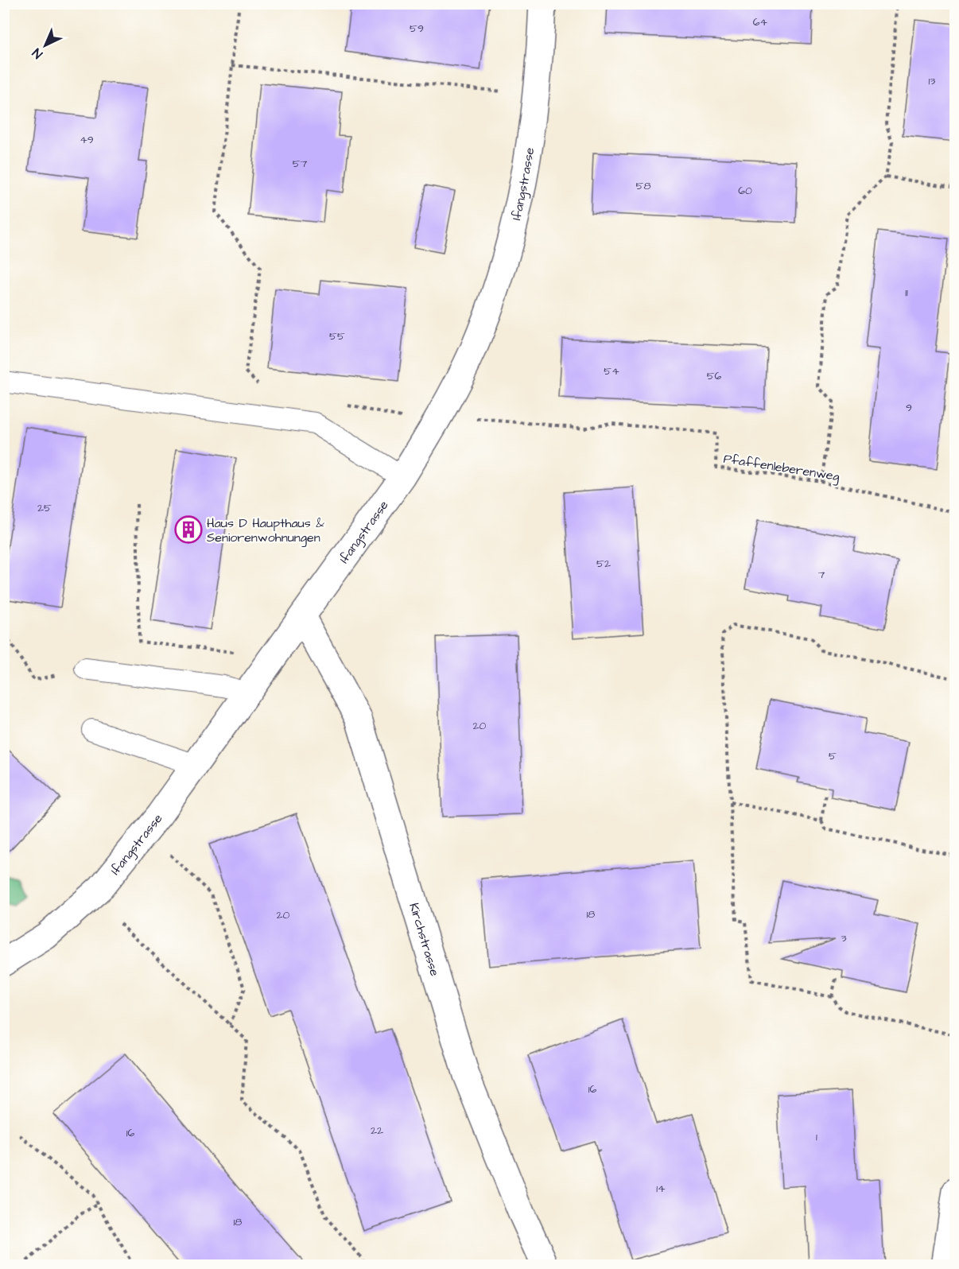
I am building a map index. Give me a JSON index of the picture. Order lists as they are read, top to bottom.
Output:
{
  "streets": {
    "street": ["Ifangstrasse", "Kirchstrasse"],
    "path": ["Pfaffenleberenweg"]
  },
  "crossings": [
    ["Ifangstrasse", "Pfaffenleberenweg"],
    ["Ifangstrasse", "Kirchstrasse"]
  ],
  "places": {
    "building": ["Haus D Haupthaus & Seniorenwohnungen"]
  },
  "house_numbers": [
    "64",
    "59",
    "13",
    "49",
    "57",
    "58",
    "60",
    "11",
    "55",
    "54",
    "56",
    "9",
    "25",
    "52",
    "7",
    "20",
    "5",
    "18",
    "20",
    "3",
    "16",
    "22",
    "16",
    "1",
    "14",
    "18"
  ],
  "north": "bottom left"
}
